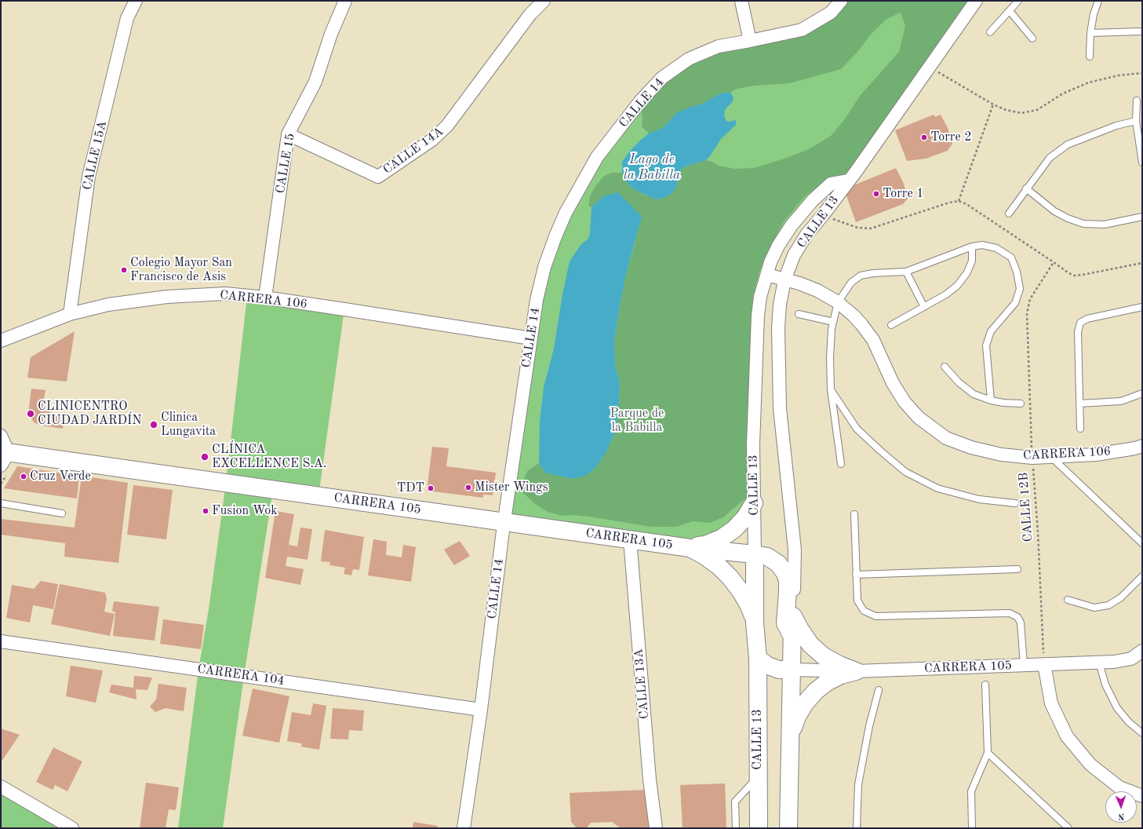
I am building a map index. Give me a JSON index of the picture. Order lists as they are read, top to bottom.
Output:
{
  "streets": {
    "main road": ["CALLE 13", "CARRERA 105"],
    "street": [
      "CALLE 14",
      "CALLE 14A",
      "CALLE 15A",
      "CALLE 15",
      "CARRERA 106",
      "CARRERA 104",
      "CALLE 13A"
    ],
    "path": ["CALLE 12B"]
  },
  "crossings": [
    ["CALLE 14", "CARRERA 106"],
    ["CALLE 14", "CARRERA 105"],
    ["CALLE 14", "CARRERA 104"],
    ["CALLE 14A", "CALLE 15"],
    ["CALLE 15A", "CARRERA 106"],
    ["CALLE 15", "CARRERA 106"],
    ["CALLE 13", "CARRERA 106"],
    ["CALLE 13", "CARRERA 105"],
    ["CARRERA 106", "CALLE 12B"],
    ["CARRERA 105", "CALLE 12B"],
    ["CARRERA 105", "CALLE 13A"]
  ],
  "water": ["Lago de la Babilla"],
  "parks": ["Parque de la Babilla"],
  "places": [
    "Torre 2",
    "Torre 1",
    "Colegio Mayor San Francisco de Asis",
    "CLINICENTRO CIUDAD JARDÍN",
    "Clinica Lungavita",
    "CLÍNICA EXCELLENCE S.A.",
    "Cruz Verde",
    "Mister Wings",
    "TDT",
    "Fusion Wok"
  ],
  "north": "bottom"
}
